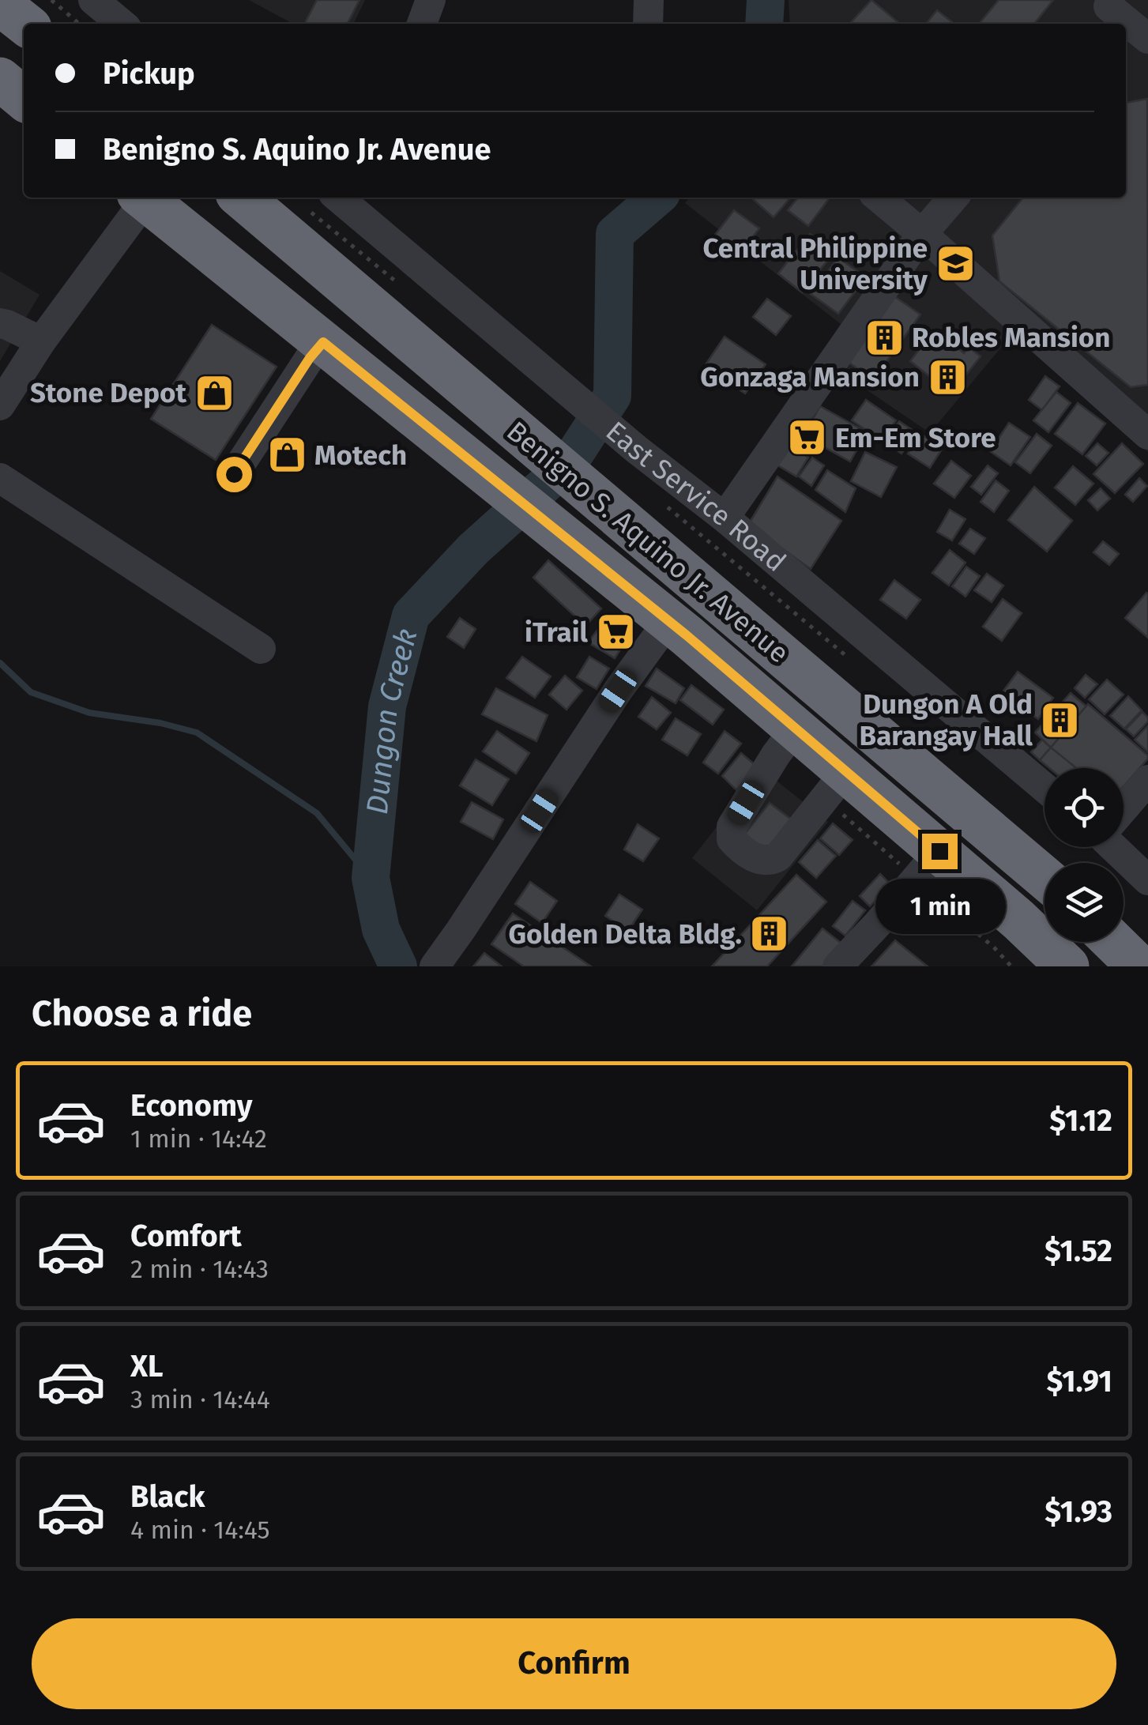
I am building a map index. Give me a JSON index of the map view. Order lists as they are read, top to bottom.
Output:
{
  "streets": {
    "highway": ["Benigno S. Aquino Jr. Avenue"],
    "street": ["East Service Road"]
  },
  "water": ["Dungon Creek"],
  "places": {
    "school or university": ["Central Philippine University"],
    "building": [
      "Robles Mansion",
      "Gonzaga Mansion",
      "Dungon A Old Barangay Hall",
      "Golden Delta Bldg."
    ],
    "shop": ["Stone Depot", "Motech"],
    "supermarket": ["Em-Em Store", "iTrail"]
  },
  "page": {
    "banner": ["Pickup", "Benigno S. Aquino Jr. Avenue"],
    "bubble": "1 min",
    "heading": "Choose a ride",
    "list": [
      {
        "name": "Economy",
        "note": "1 min · 14:42",
        "value": "$1.12"
      },
      {
        "name": "Comfort",
        "note": "2 min · 14:43",
        "value": "$1.52"
      },
      {
        "name": "XL",
        "note": "3 min · 14:44",
        "value": "$1.91"
      },
      {
        "name": "Black",
        "note": "4 min · 14:45",
        "value": "$1.93"
      }
    ],
    "buttons": "Confirm"
  }
}
